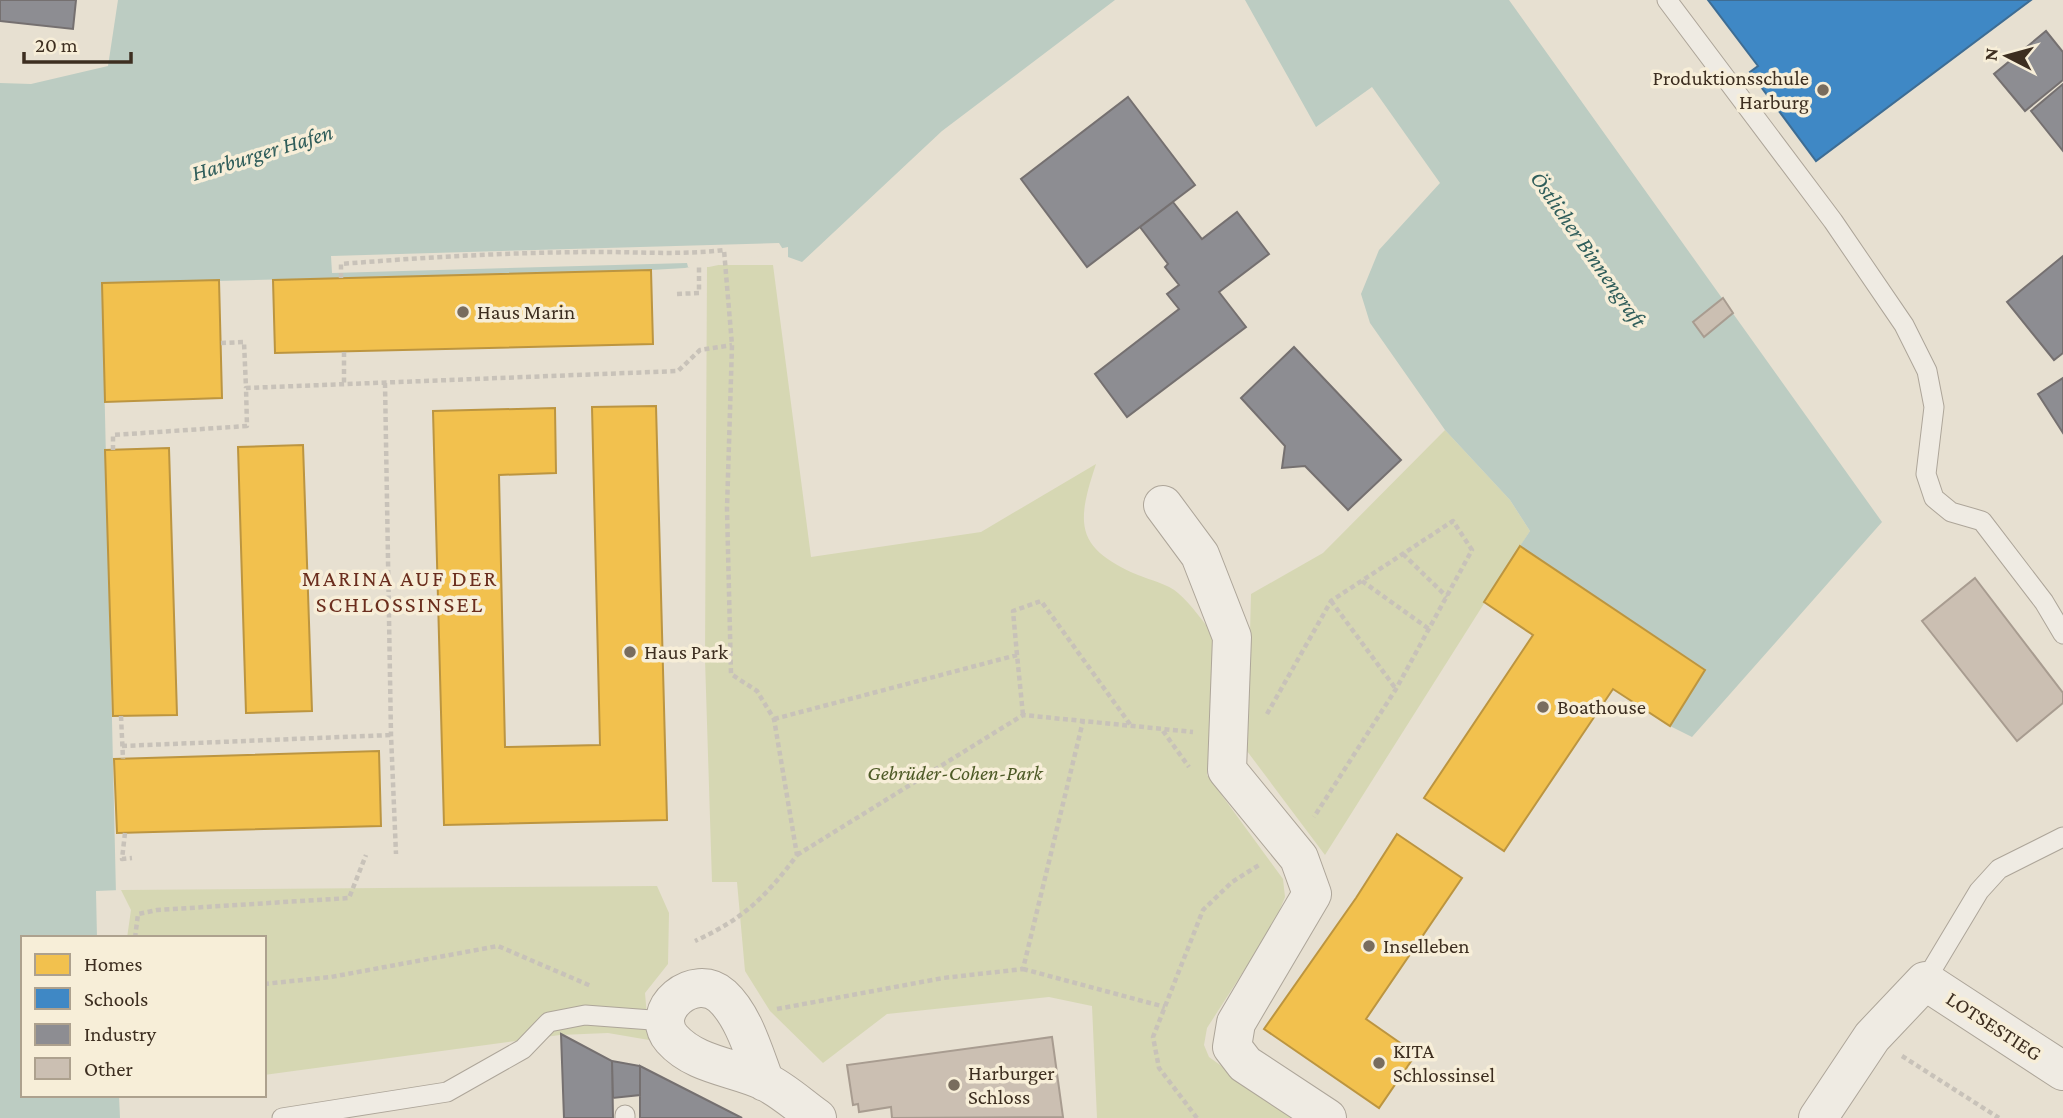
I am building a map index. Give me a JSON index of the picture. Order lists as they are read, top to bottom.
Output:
{
  "streets": {
    "street": ["LOTSESTIEG"]
  },
  "districts": ["MARINA AUF DER SCHLOSSINSEL"],
  "water": ["Harburger Hafen", "Östlicher Binnengraft"],
  "parks": ["Gebrüder-Cohen-Park"],
  "places": [
    "Produktionsschule Harburg",
    "Haus Marin",
    "Haus Park",
    "Boathouse",
    "Inselleben",
    "KITA Schlossinsel",
    "Harburger Schloss"
  ],
  "legend": [
    "Homes",
    "Schools",
    "Industry",
    "Other"
  ],
  "scale_bar": "20 m",
  "north": "left"
}
